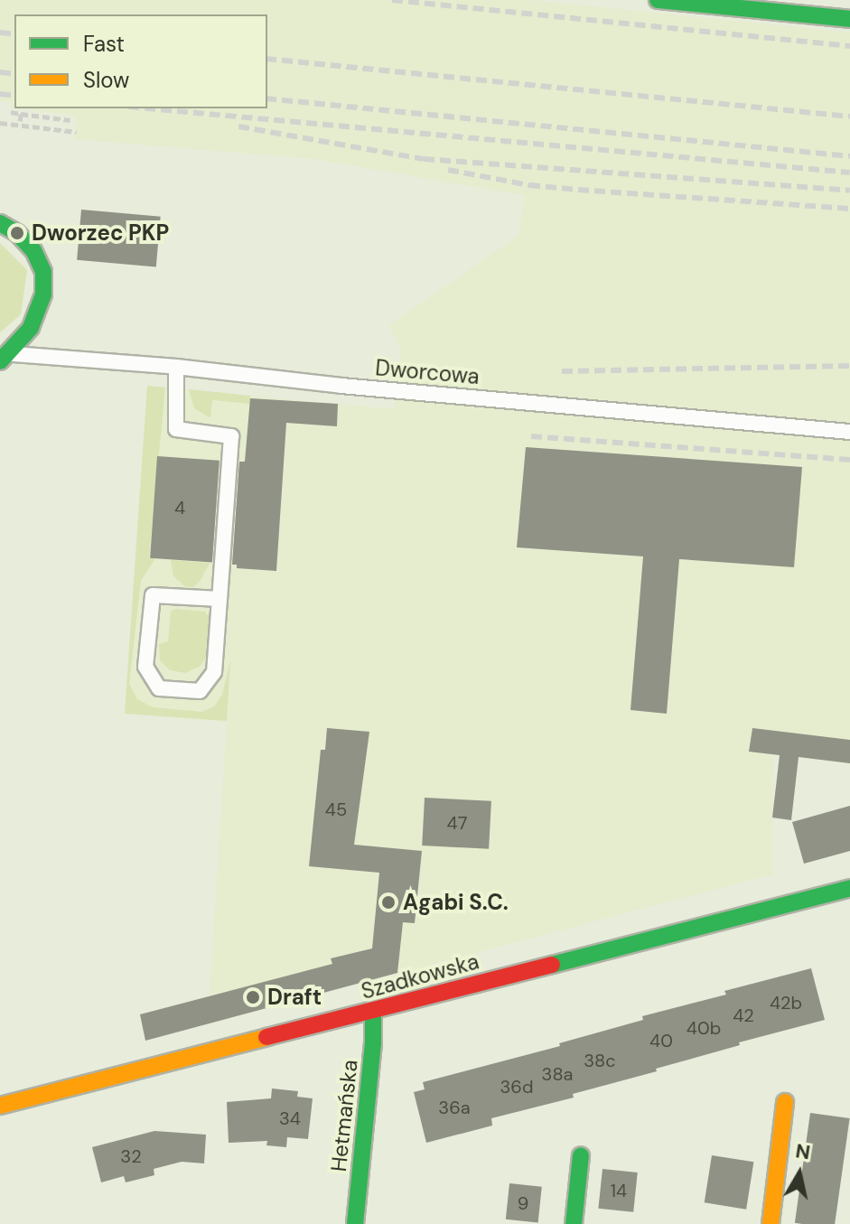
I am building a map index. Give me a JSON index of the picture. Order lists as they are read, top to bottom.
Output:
{
  "streets": {
    "street": ["Szadkowska", "Hetmańska"],
    "lane": ["Dworcowa"]
  },
  "crossings": [
    ["Szadkowska", "Hetmańska"]
  ],
  "places": ["Dworzec PKP", "Agabi S.C.", "Draft"],
  "house_numbers": [
    "4",
    "45",
    "47",
    "42b",
    "42",
    "40b",
    "40",
    "38c",
    "38a",
    "36d",
    "36a",
    "34",
    "32",
    "14",
    "9"
  ],
  "legend": ["Fast", "Slow"],
  "north": "top"
}
